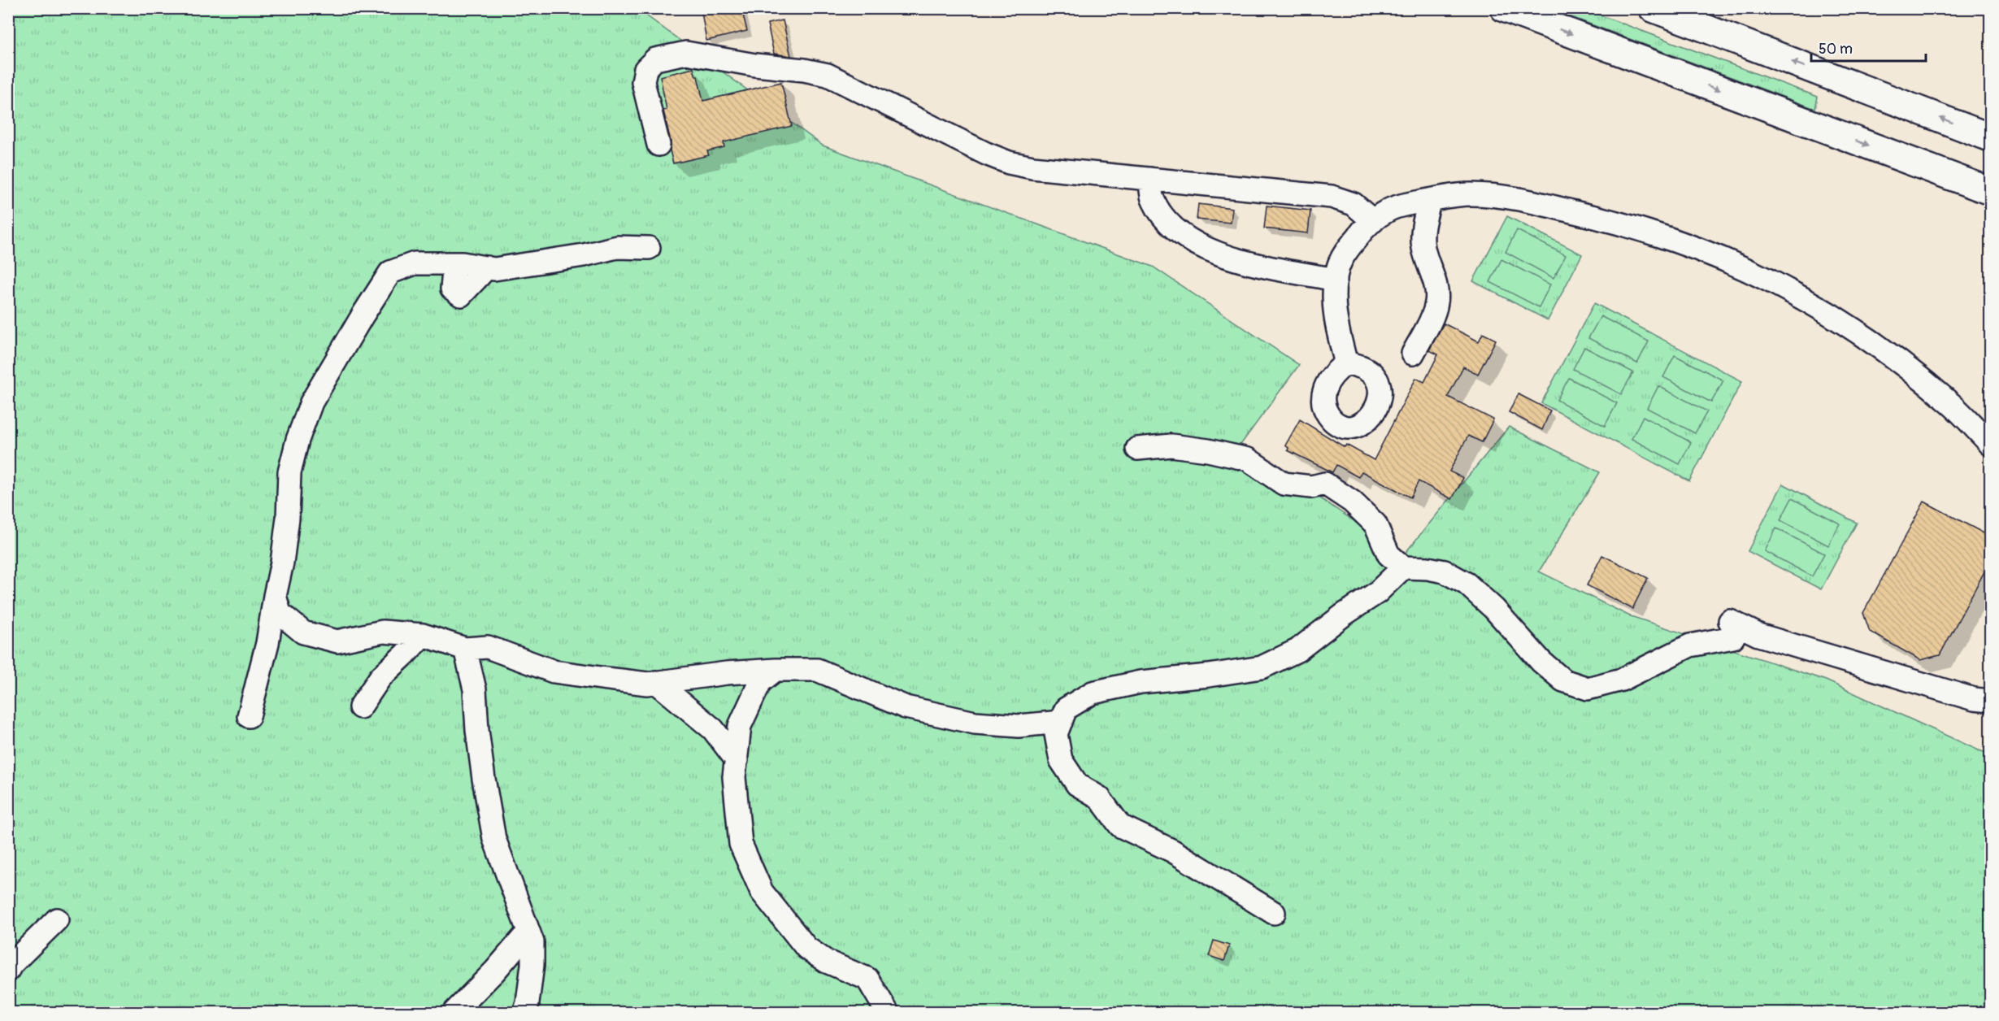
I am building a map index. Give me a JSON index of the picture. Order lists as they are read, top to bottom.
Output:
{
  "scale_bar": "50 m"
}
